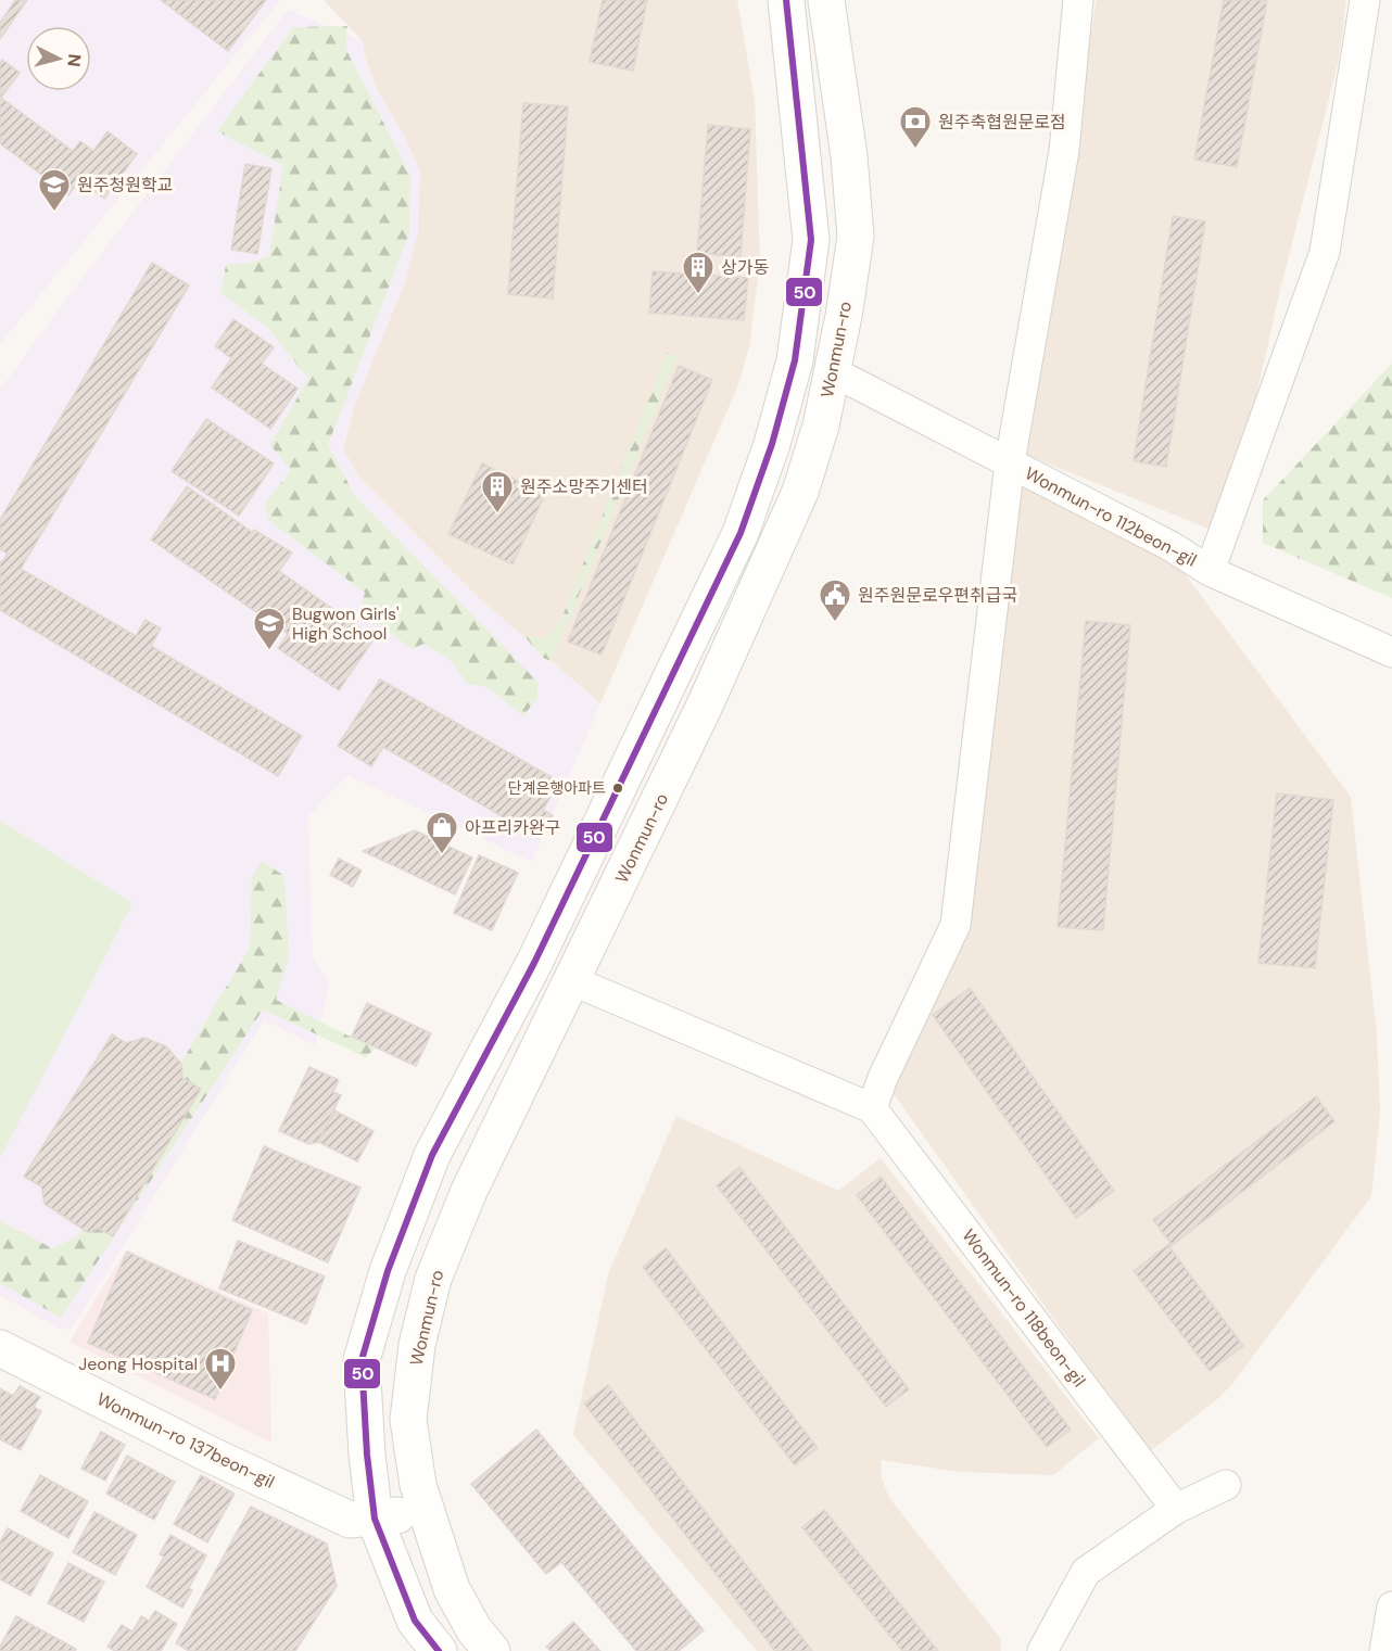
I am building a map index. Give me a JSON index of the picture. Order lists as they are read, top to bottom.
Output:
{
  "streets": {
    "main road": ["Wonmun-ro", "Wonmun-ro 137beon-gil"],
    "street": ["Wonmun-ro 112beon-gil", "Wonmun-ro 118beon-gil"]
  },
  "crossings": [
    ["Wonmun-ro", "Wonmun-ro 112beon-gil"],
    ["Wonmun-ro", "Wonmun-ro 137beon-gil"]
  ],
  "places": {
    "bank": ["원주축협원문로점"],
    "school or university": ["원주청원학교", "Bugwon Girls' High School"],
    "building": ["상가동", "원주소망주기센터"],
    "public building": ["원주원문로우편취급국"],
    "other": ["단계은행아파트"],
    "shop": ["아프리카완구"],
    "hospital": ["Jeong Hospital"]
  },
  "lines": ["transit line 50"],
  "north": "right"
}
